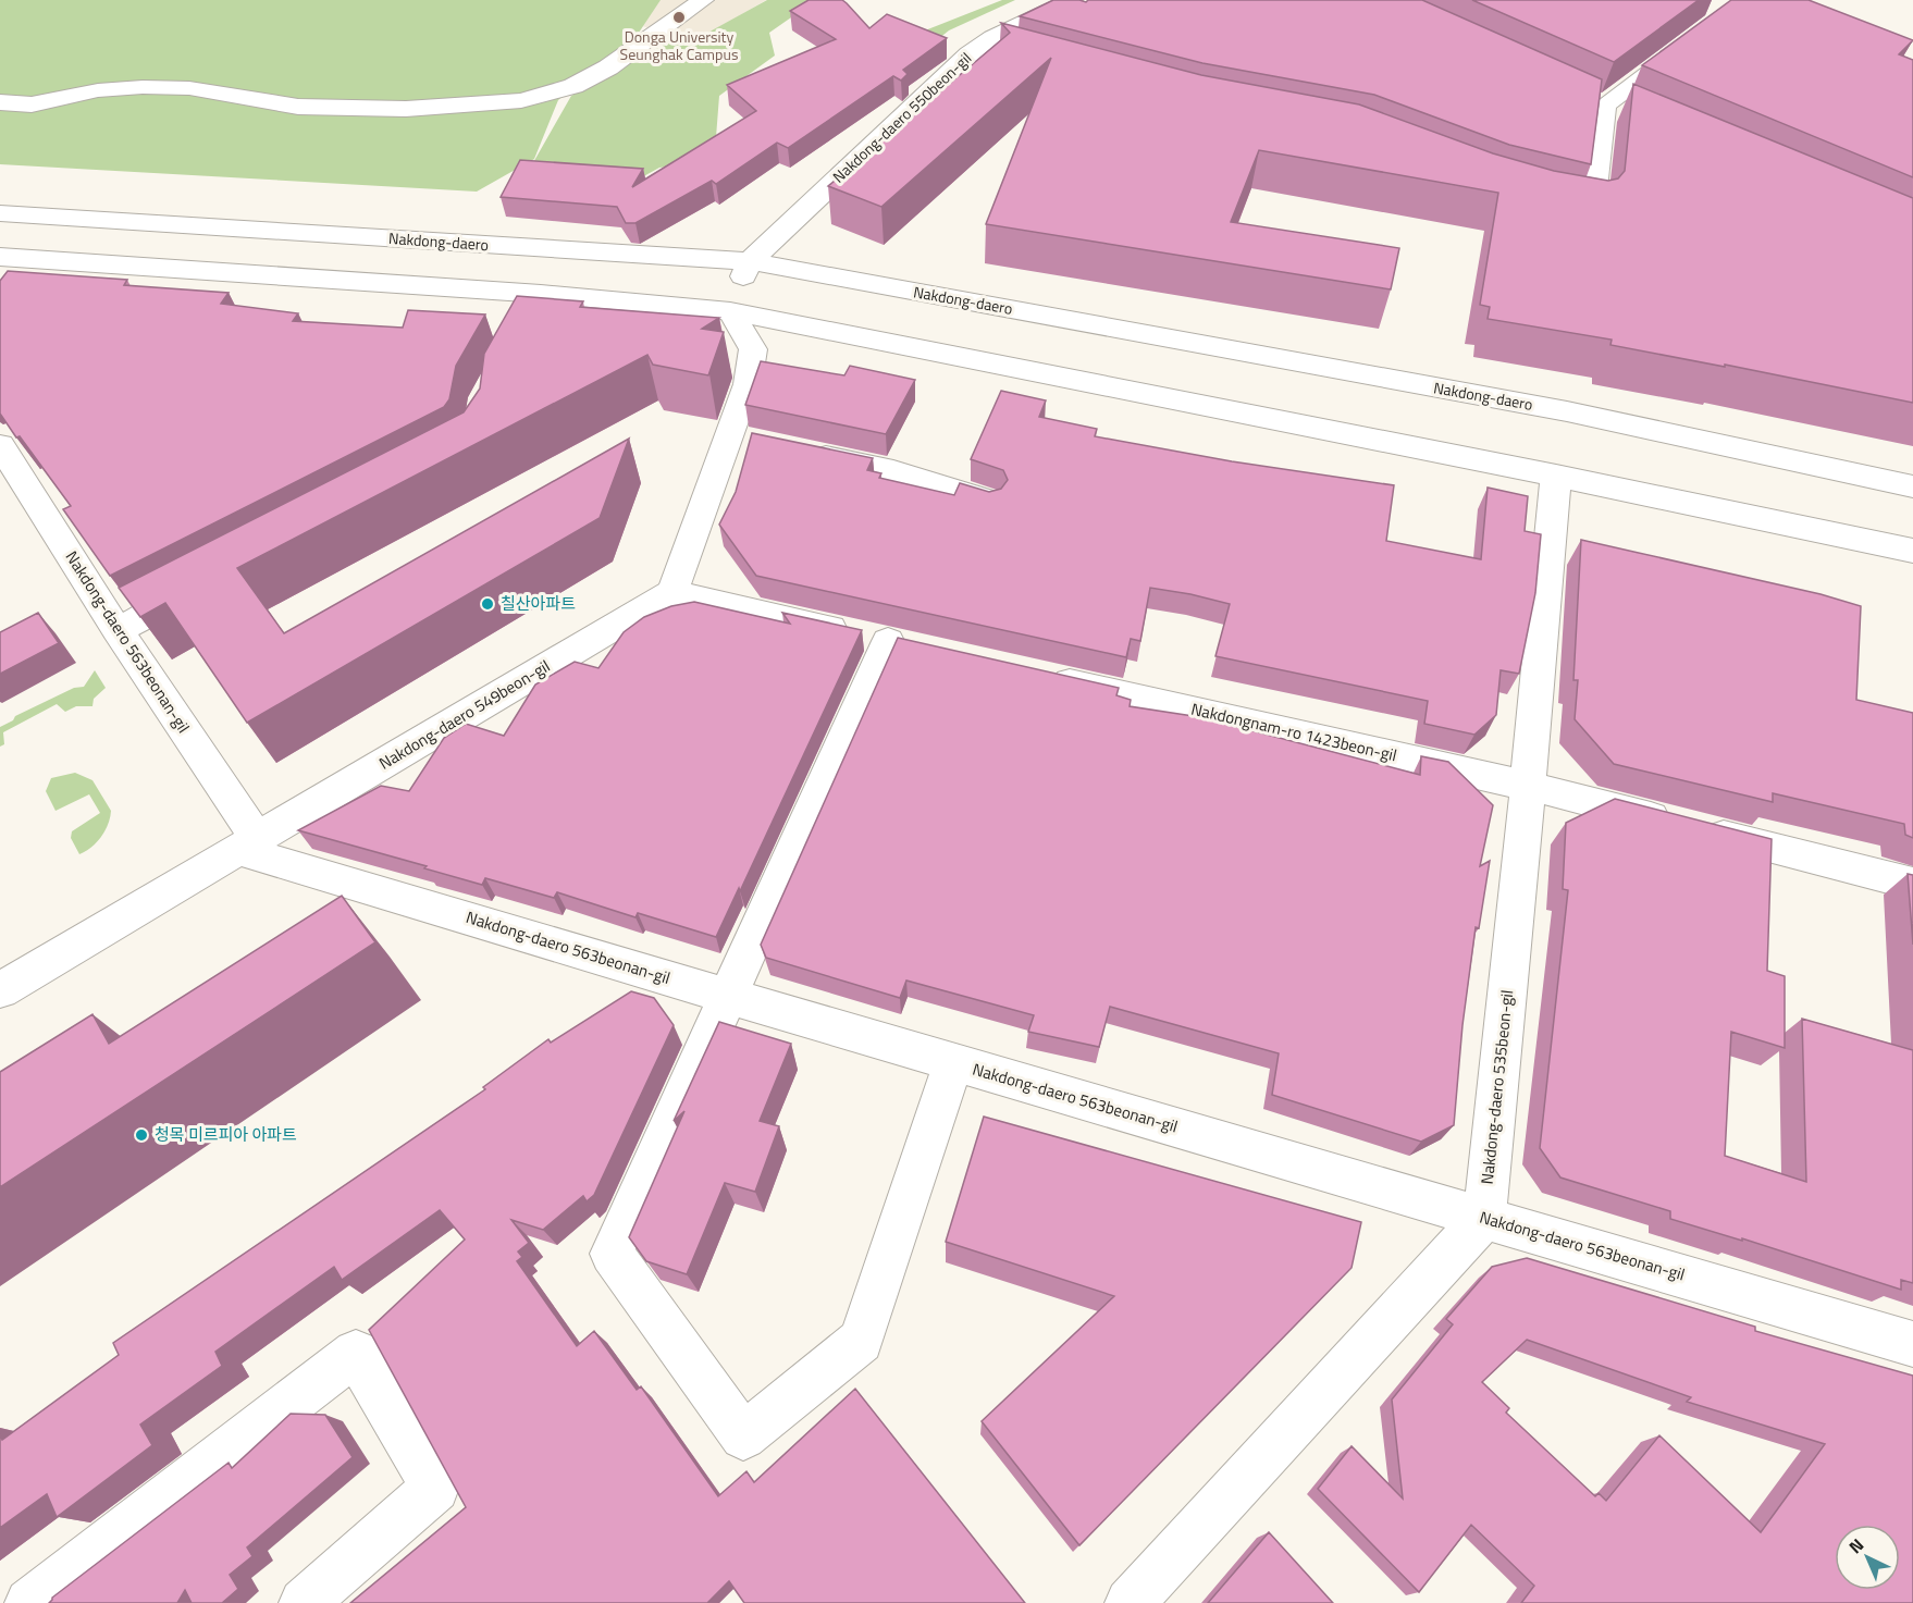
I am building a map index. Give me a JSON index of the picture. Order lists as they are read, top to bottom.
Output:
{
  "streets": {
    "street": [
      "Nakdong-daero 550beon-gil",
      "Nakdong-daero",
      "Nakdong-daero 563beonan-gil",
      "Nakdong-daero 549beon-gil",
      "Nakdongnam-ro 1423beon-gil",
      "Nakdong-daero 535beon-gil"
    ]
  },
  "crossings": [
    ["Nakdong-daero 550beon-gil", "Nakdong-daero"],
    ["Nakdong-daero 563beonan-gil", "Nakdong-daero 549beon-gil"],
    ["Nakdong-daero 563beonan-gil", "Nakdong-daero 535beon-gil"],
    ["Nakdongnam-ro 1423beon-gil", "Nakdong-daero 535beon-gil"]
  ],
  "places": ["Donga University Seunghak Campus", "칠산아파트", "청목 미르피아 아파트"],
  "north": "top left"
}
